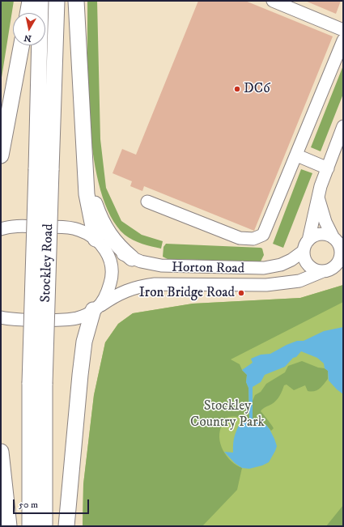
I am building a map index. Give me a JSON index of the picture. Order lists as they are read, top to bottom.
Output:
{
  "streets": {
    "main road": ["Stockley Road"],
    "street": ["Horton Road"]
  },
  "parks": ["Stockley Country Park"],
  "places": ["DC6", "Iron Bridge Road"],
  "scale_bar": "50 m",
  "north": "bottom"
}
